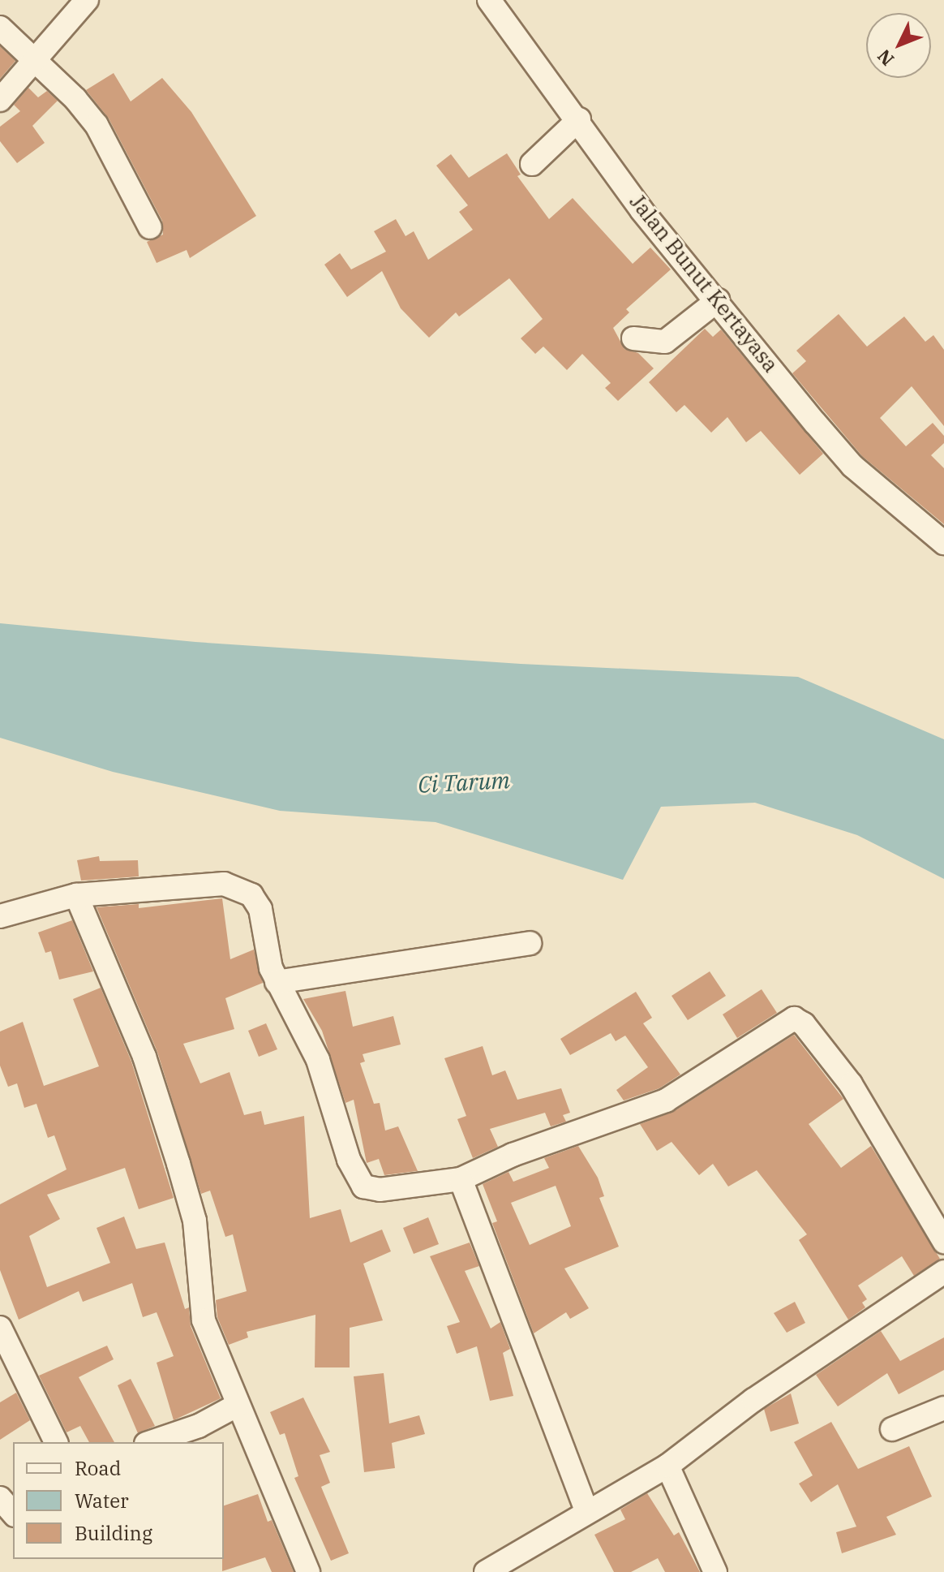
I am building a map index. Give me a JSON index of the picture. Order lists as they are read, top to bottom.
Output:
{
  "streets": {
    "street": ["Jalan Bunut Kertayasa"]
  },
  "water": ["Ci Tarum"],
  "legend": ["Road", "Water", "Building"],
  "north": "bottom left"
}
